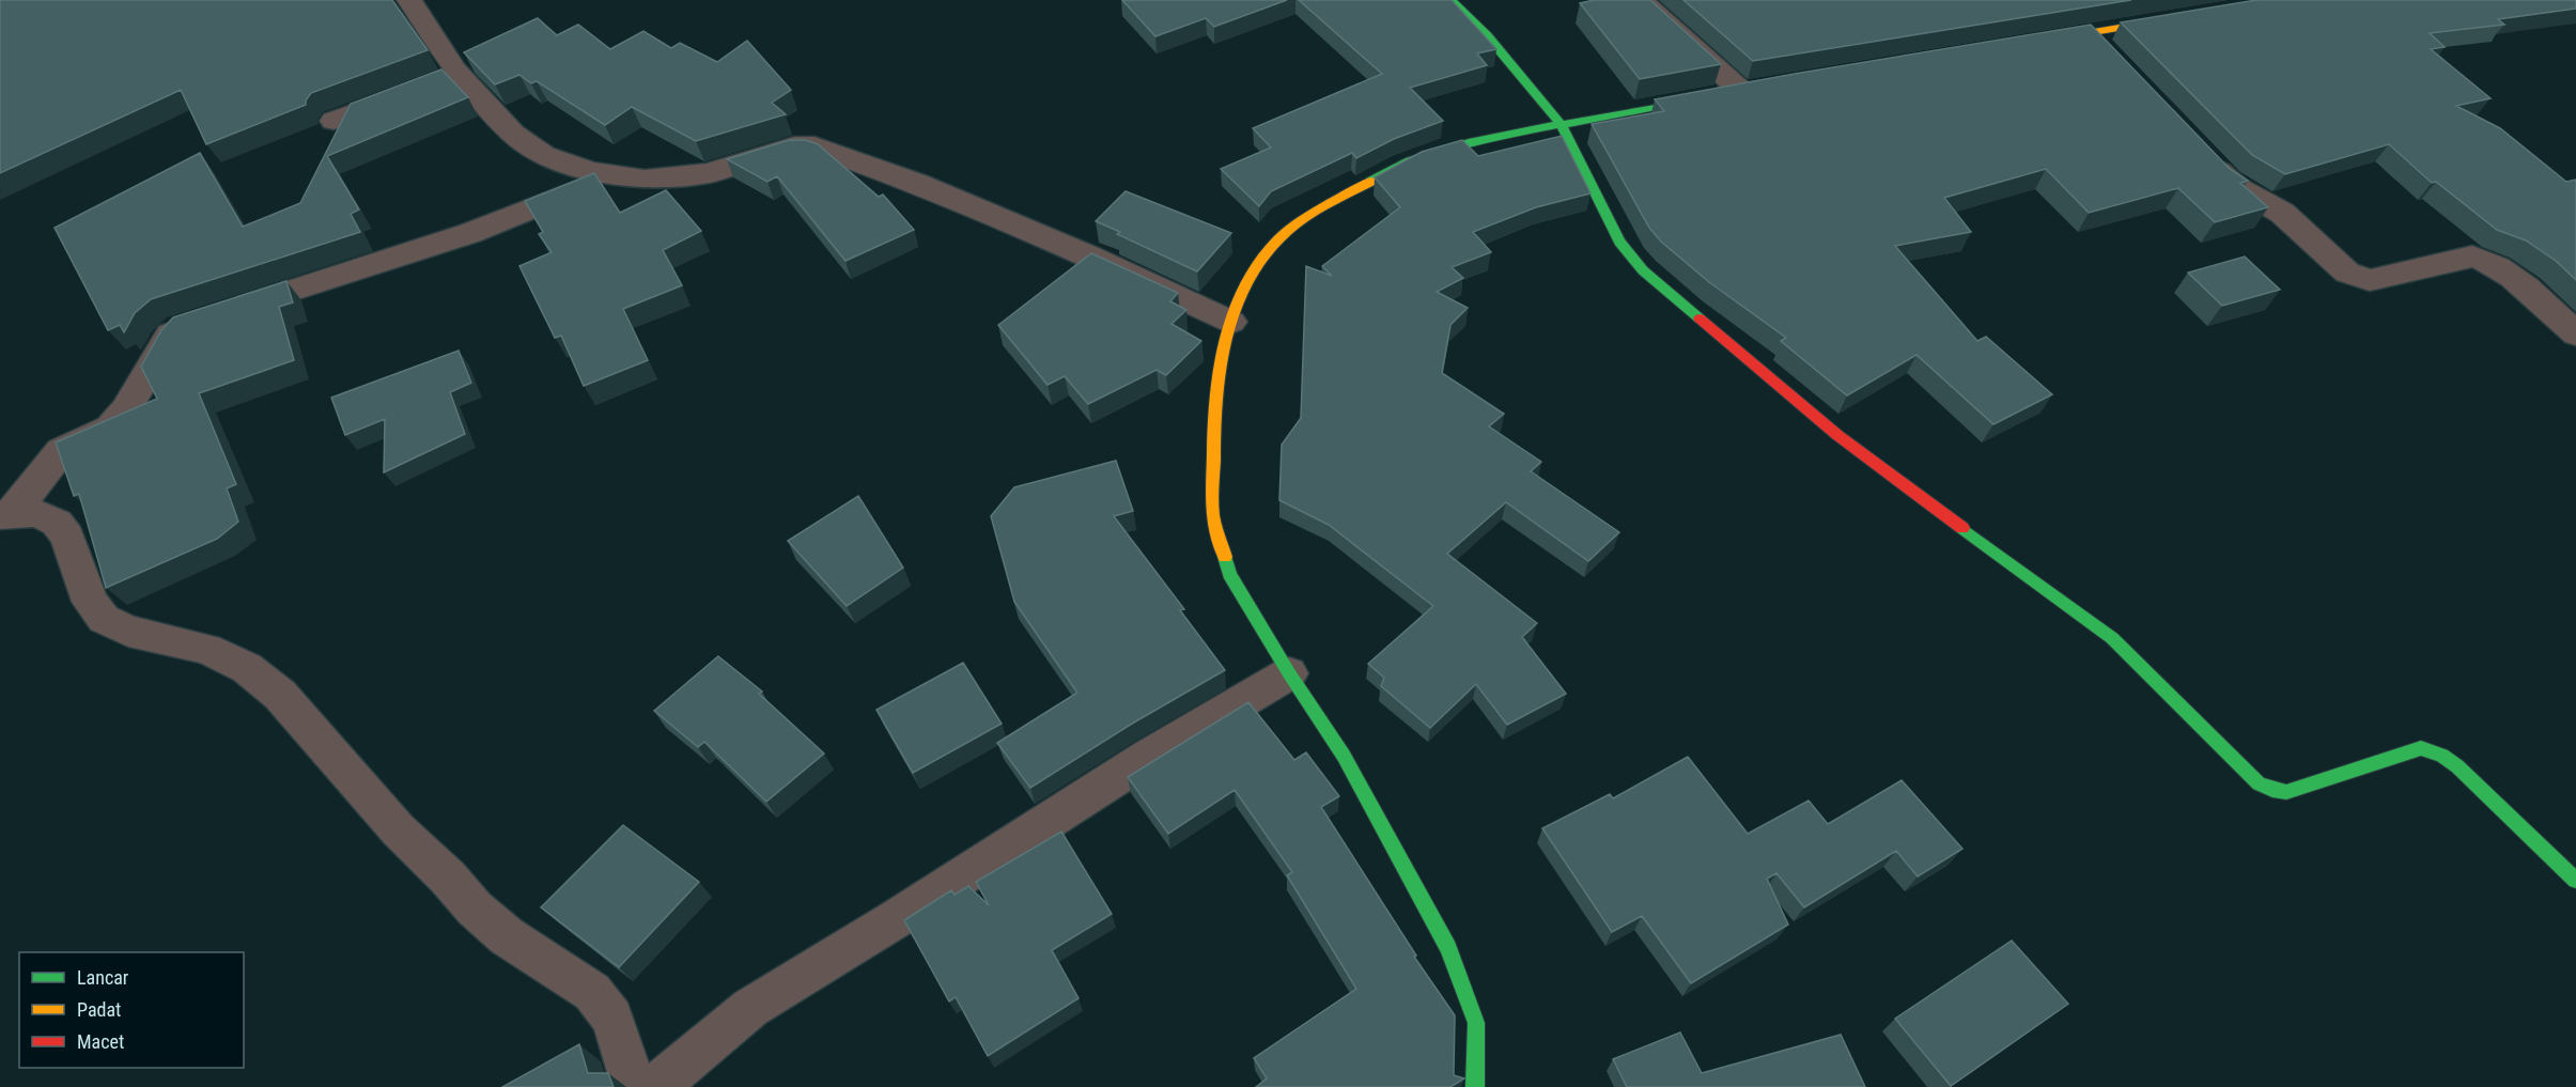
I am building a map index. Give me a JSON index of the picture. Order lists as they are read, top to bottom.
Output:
{
  "legend": ["Lancar", "Padat", "Macet"]
}
